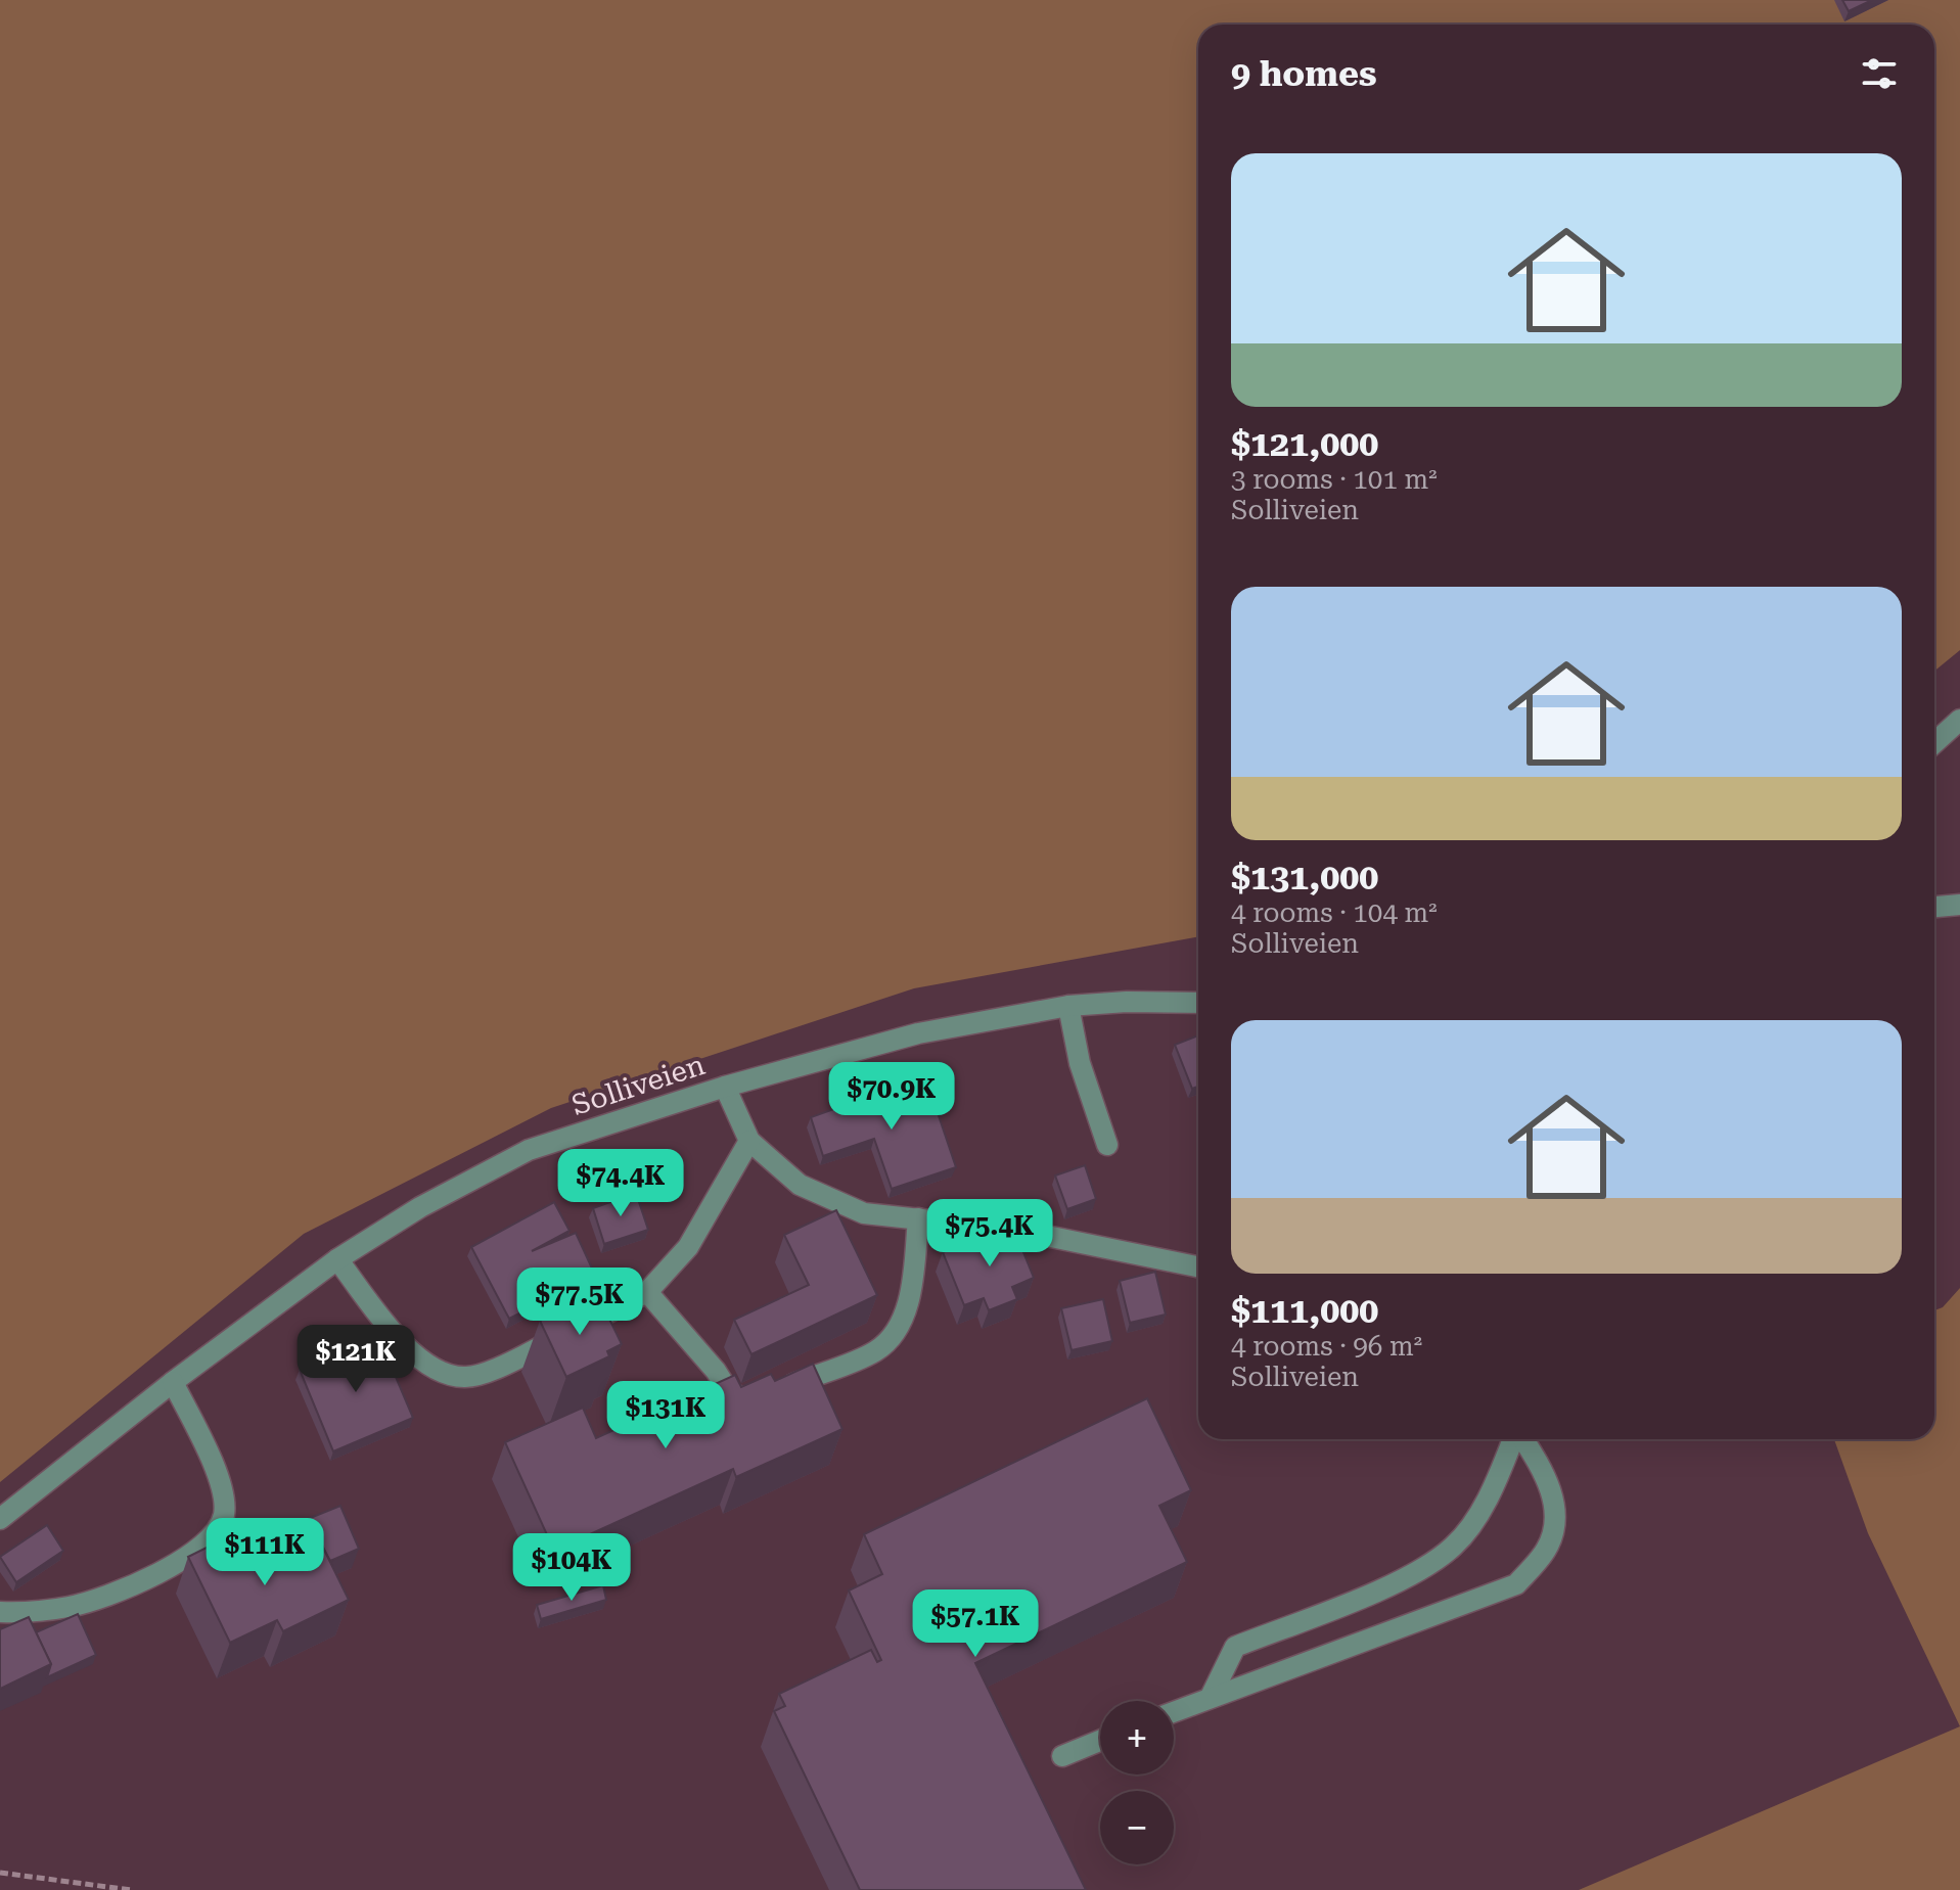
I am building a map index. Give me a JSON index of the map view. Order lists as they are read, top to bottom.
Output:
{
  "streets": {
    "street": ["Solliveien"]
  },
  "page": {
    "heading": "9 homes",
    "list": [
      {
        "name": "$121,000",
        "note": "3 rooms · 101 m² · Solliveien"
      },
      {
        "name": "$131,000",
        "note": "4 rooms · 104 m² · Solliveien"
      },
      {
        "name": "$111,000",
        "note": "4 rooms · 96 m² · Solliveien"
      }
    ],
    "price": [
      "$70.9K",
      "$74.4K",
      "$75.4K",
      "$77.5K",
      "$121K",
      "$131K",
      "$111K",
      "$104K",
      "$57.1K"
    ],
    "map_buttons": ["+", "−"]
  }
}
